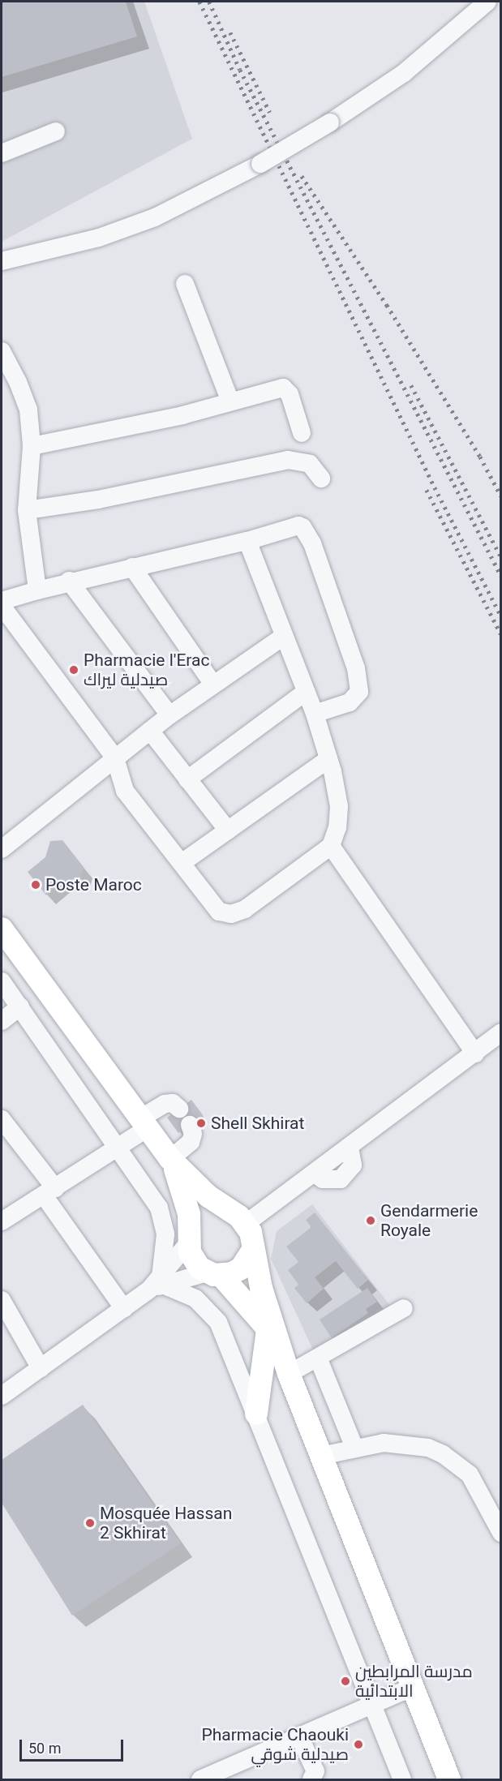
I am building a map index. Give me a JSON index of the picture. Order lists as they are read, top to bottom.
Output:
{
  "places": [
    "Pharmacie l'Erac صيدلية ليراك",
    "Poste Maroc",
    "Shell Skhirat",
    "Gendarmerie Royale",
    "Mosquée Hassan 2 Skhirat",
    "مدرسة المرابطين الابتدائية",
    "Pharmacie Chaouki صيدلية شوقي"
  ],
  "scale_bar": "50 m"
}
